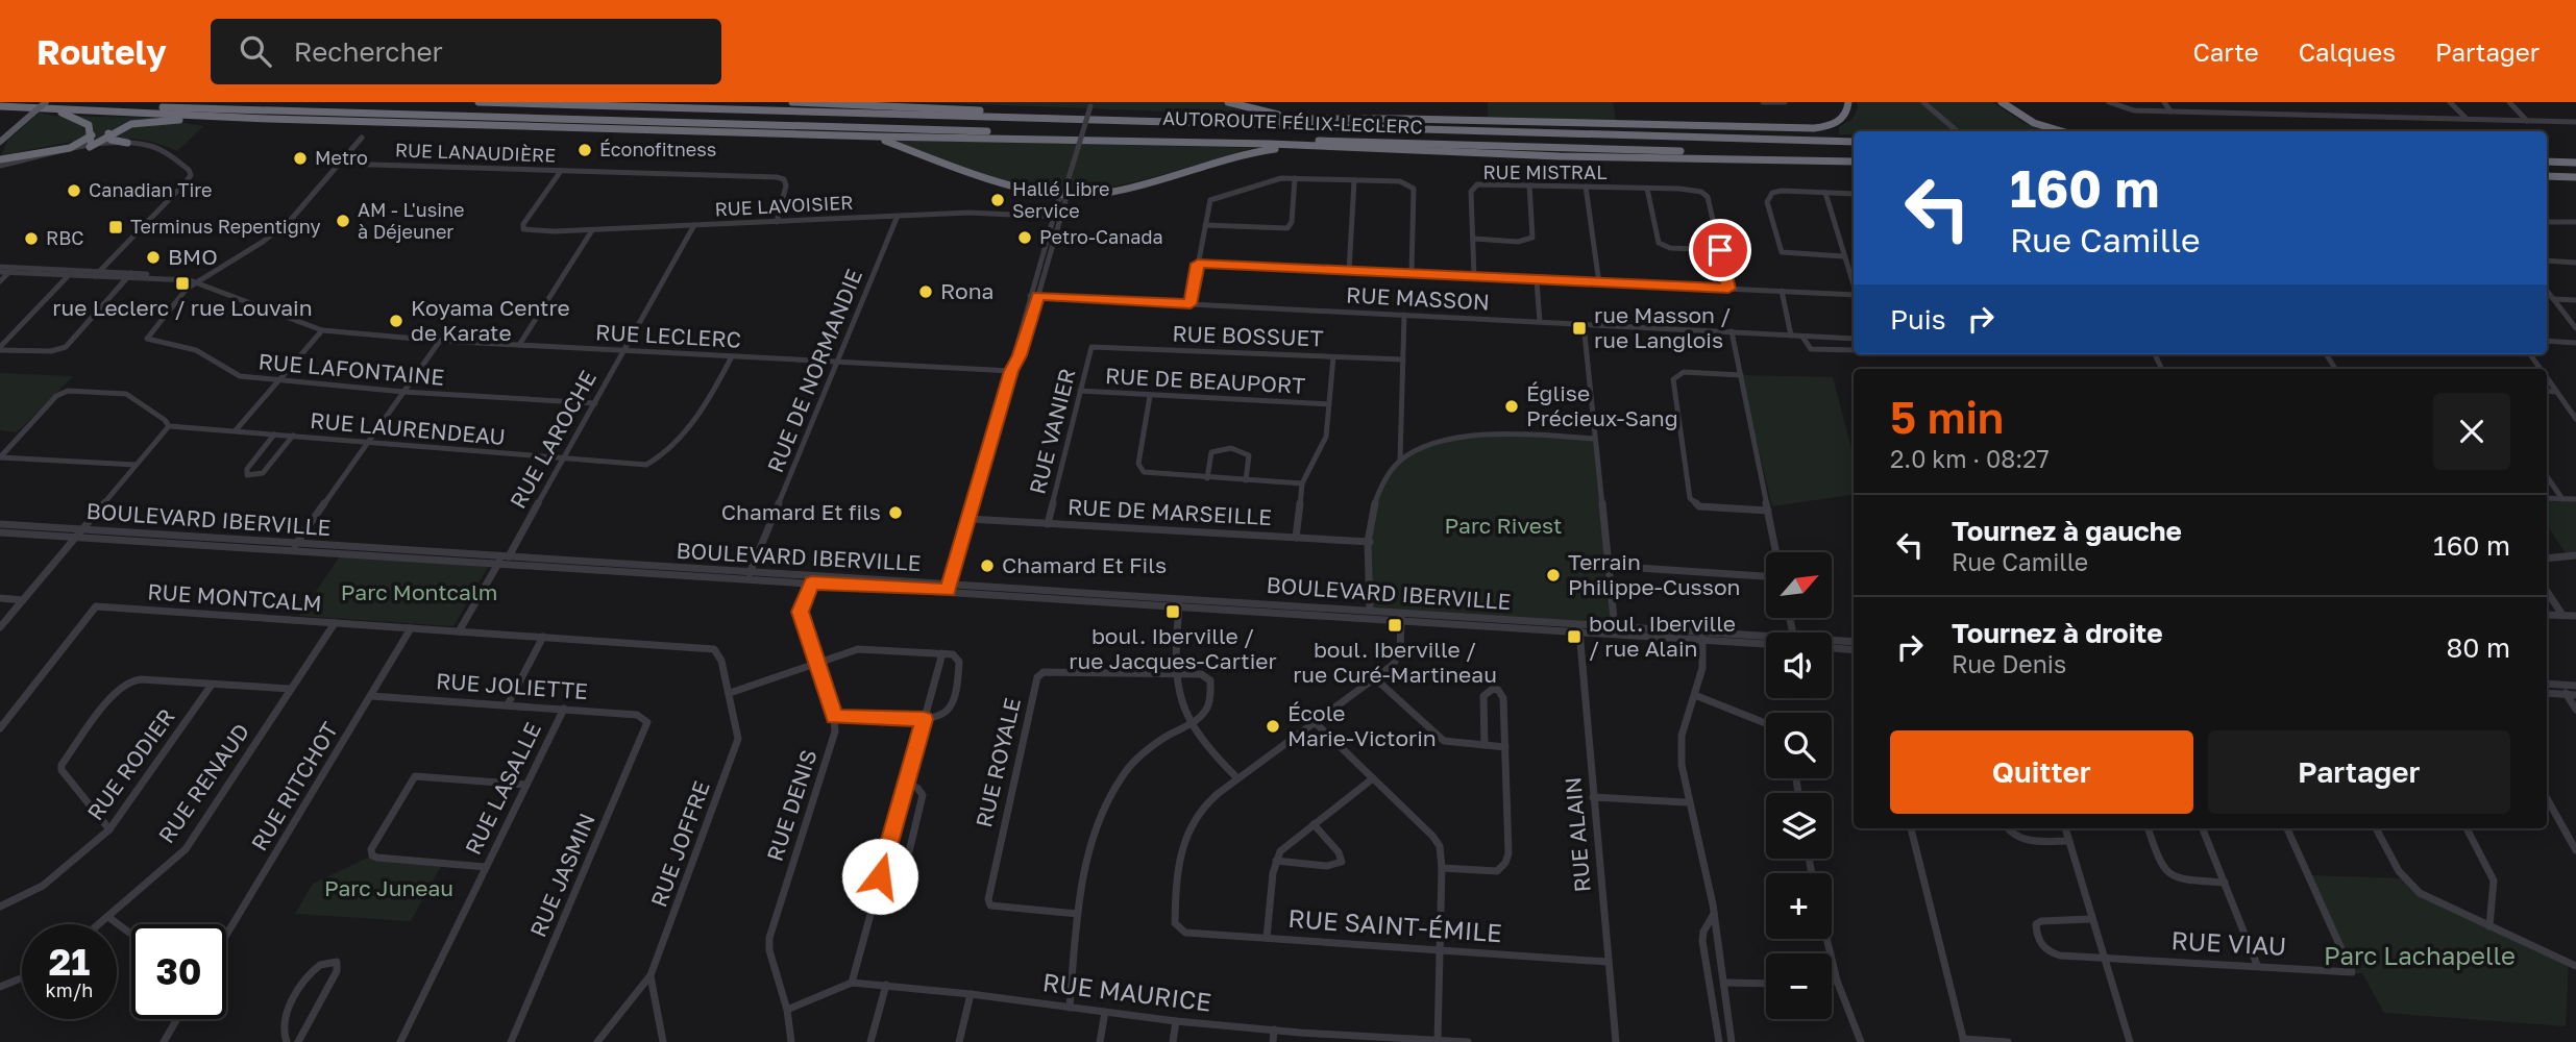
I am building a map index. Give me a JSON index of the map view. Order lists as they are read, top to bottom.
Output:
{
  "streets": {
    "highway": ["AUTOROUTE FÉLIX-LECLERC"],
    "street": [
      "RUE LANAUDIÈRE",
      "RUE MISTRAL",
      "RUE LAVOISIER",
      "RUE MASSON",
      "RUE LECLERC",
      "RUE BOSSUET",
      "RUE LAFONTAINE",
      "RUE DE NORMANDIE",
      "RUE DE BEAUPORT",
      "RUE LAURENDEAU",
      "RUE VANIER",
      "RUE LAROCHE",
      "RUE DE MARSEILLE",
      "BOULEVARD IBERVILLE",
      "RUE MONTCALM",
      "RUE JOLIETTE",
      "RUE ROYALE",
      "RUE RODIER",
      "RUE RENAUD",
      "RUE RITCHOT",
      "RUE LASALLE",
      "RUE DENIS",
      "RUE ALAIN",
      "RUE JOFFRE",
      "RUE JASMIN",
      "RUE SAINT-ÉMILE",
      "RUE VIAU",
      "RUE MAURICE"
    ]
  },
  "crossings": [
    ["RUE LANAUDIÈRE", "RUE LAVOISIER"],
    ["RUE LAVOISIER", "RUE DE NORMANDIE"],
    ["RUE LAVOISIER", "RUE LAROCHE"],
    ["RUE LECLERC", "RUE LAFONTAINE"],
    ["RUE LECLERC", "RUE DE NORMANDIE"],
    ["RUE LECLERC", "RUE LAURENDEAU"],
    ["RUE LECLERC", "RUE LAROCHE"],
    ["RUE BOSSUET", "RUE VANIER"],
    ["RUE LAFONTAINE", "RUE LAROCHE"],
    ["RUE DE NORMANDIE", "BOULEVARD IBERVILLE"],
    ["RUE DE BEAUPORT", "RUE VANIER"],
    ["RUE LAURENDEAU", "RUE LAROCHE"],
    ["RUE VANIER", "RUE DE MARSEILLE"],
    ["RUE LAROCHE", "BOULEVARD IBERVILLE"],
    ["BOULEVARD IBERVILLE", "RUE DENIS"],
    ["BOULEVARD IBERVILLE", "RUE ALAIN"],
    ["RUE MONTCALM", "RUE RENAUD"],
    ["RUE MONTCALM", "RUE RITCHOT"],
    ["RUE MONTCALM", "RUE JOFFRE"],
    ["RUE JOLIETTE", "RUE RITCHOT"],
    ["RUE JOLIETTE", "RUE LASALLE"],
    ["RUE JOLIETTE", "RUE JASMIN"],
    ["RUE DENIS", "RUE MAURICE"],
    ["RUE ALAIN", "RUE SAINT-ÉMILE"]
  ],
  "parks": [
    "Parc Rivest",
    "Parc Montcalm",
    "Parc Juneau",
    "Parc Lachapelle"
  ],
  "places": {
    "other": [
      "Éconofitness",
      "Metro",
      "Canadian Tire",
      "Hallé Libre Service",
      "AM - L'usine à Déjeuner",
      "Petro-Canada",
      "RBC",
      "BMO",
      "Rona",
      "Koyama Centre de Karate",
      "Église Précieux-Sang",
      "Chamard Et fils",
      "Chamard Et Fils",
      "Terrain Philippe-Cusson",
      "École Marie-Victorin"
    ],
    "transit": [
      "Terminus Repentigny",
      "rue Leclerc / rue Louvain",
      "rue Masson / rue Langlois",
      "boul. Iberville / rue Jacques-Cartier",
      "boul. Iberville / rue Curé-Martineau",
      "boul. Iberville / rue Alain"
    ]
  },
  "north": "top right",
  "page": {
    "header": "Routely",
    "search": "Rechercher",
    "nav": ["Carte", "Calques", "Partager"],
    "turn": ["160 m", "Rue Camille"],
    "then": "Puis",
    "heading": ["5 min", "2.0 km · 08:27"],
    "list": [
      {
        "name": "Tournez à gauche",
        "note": "Rue Camille",
        "value": "160 m"
      },
      {
        "name": "Tournez à droite",
        "note": "Rue Denis",
        "value": "80 m"
      }
    ],
    "map_buttons": ["+", "−"],
    "buttons": ["Quitter", "Partager"],
    "speed": "21 km/h",
    "limit": "30"
  }
}
